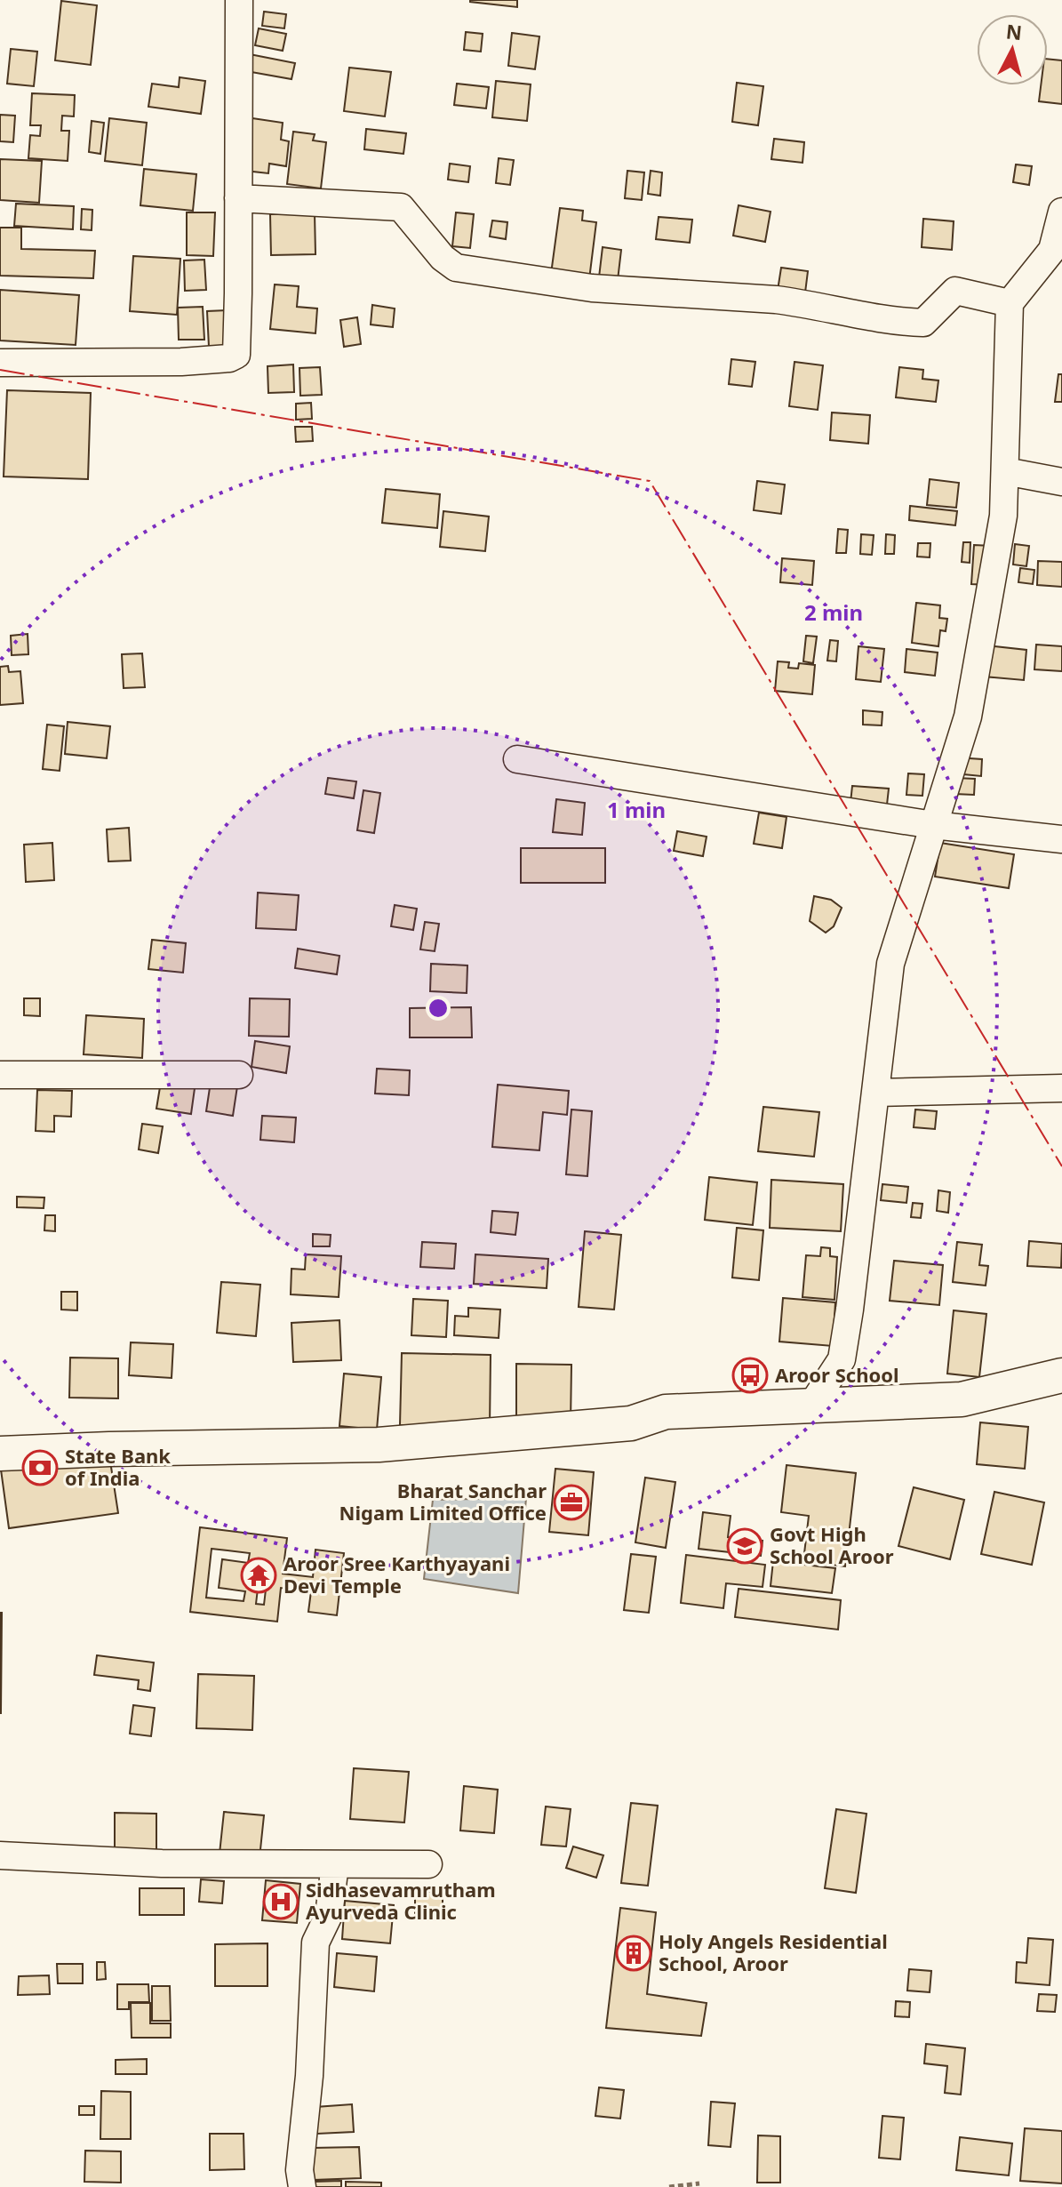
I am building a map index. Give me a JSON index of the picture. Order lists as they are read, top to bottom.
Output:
{
  "places": {
    "bus stop": ["Aroor School"],
    "bank": ["State Bank of India"],
    "office": ["Bharat Sanchar Nigam Limited Office"],
    "school or university": ["Govt High School Aroor"],
    "temple": ["Aroor Sree Karthyayani Devi Temple"],
    "hospital": ["Sidhasevamrutham Ayurveda Clinic"],
    "building": ["Holy Angels Residential School, Aroor"]
  },
  "north": "top",
  "rings": ["2 min", "1 min"]
}
